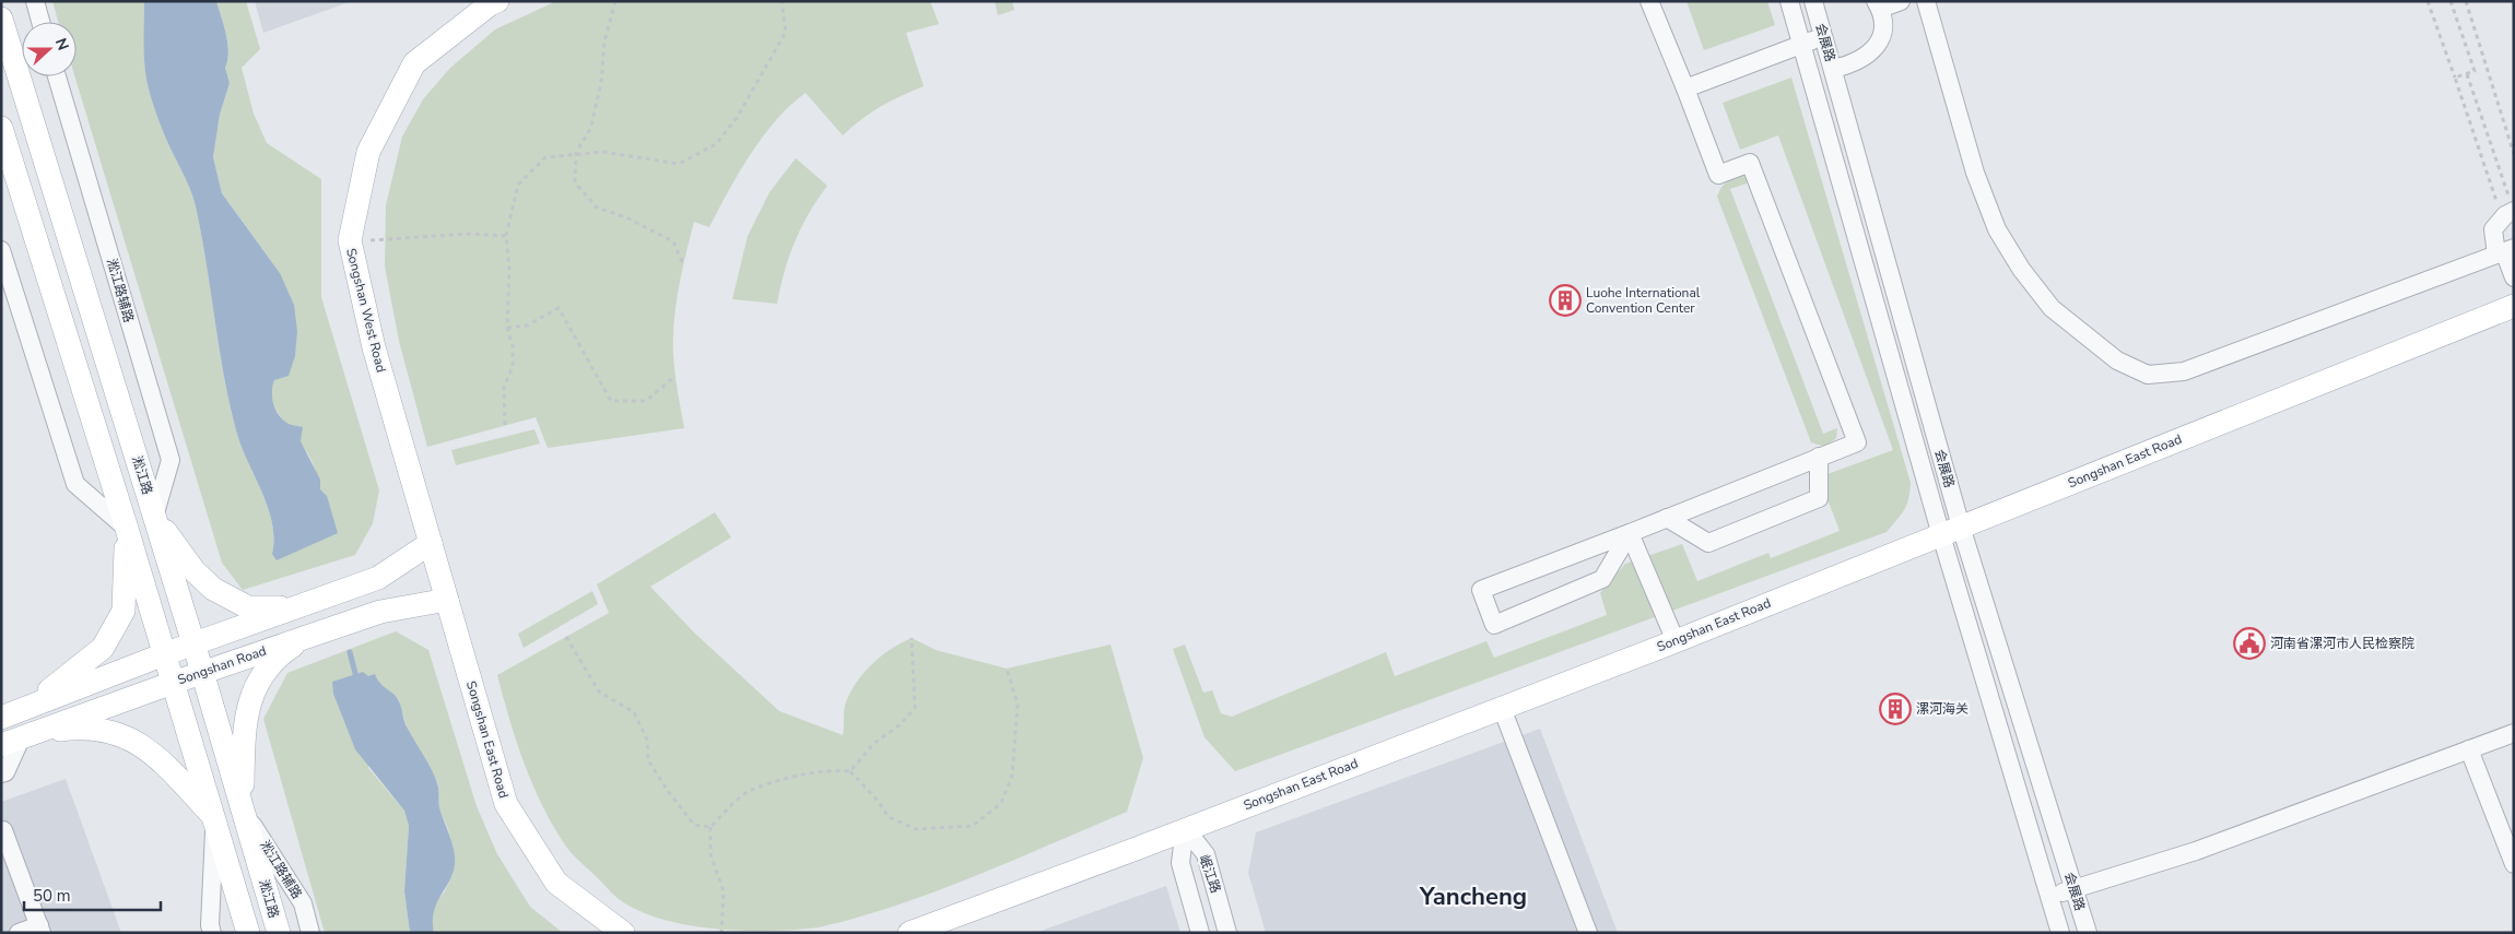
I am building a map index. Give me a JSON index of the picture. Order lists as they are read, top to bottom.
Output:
{
  "streets": {
    "main road": [
      "Songshan West Road",
      "Songshan East Road",
      "淞江路",
      "Songshan Road"
    ],
    "street": ["会展路", "淞江路辅路", "岷江路"]
  },
  "crossings": [
    ["会展路", "Songshan East Road"],
    ["淞江路辅路", "淞江路"],
    ["Songshan West Road", "Songshan East Road"],
    ["Songshan West Road", "Songshan Road"],
    ["Songshan East Road", "Songshan Road"],
    ["Songshan East Road", "岷江路"],
    ["淞江路", "Songshan Road"]
  ],
  "districts": ["Yancheng"],
  "places": {
    "building": ["Luohe International Convention Center", "漯河海关"],
    "public building": ["河南省漯河市人民检察院"]
  },
  "scale_bar": "50 m",
  "north": "right"
}
